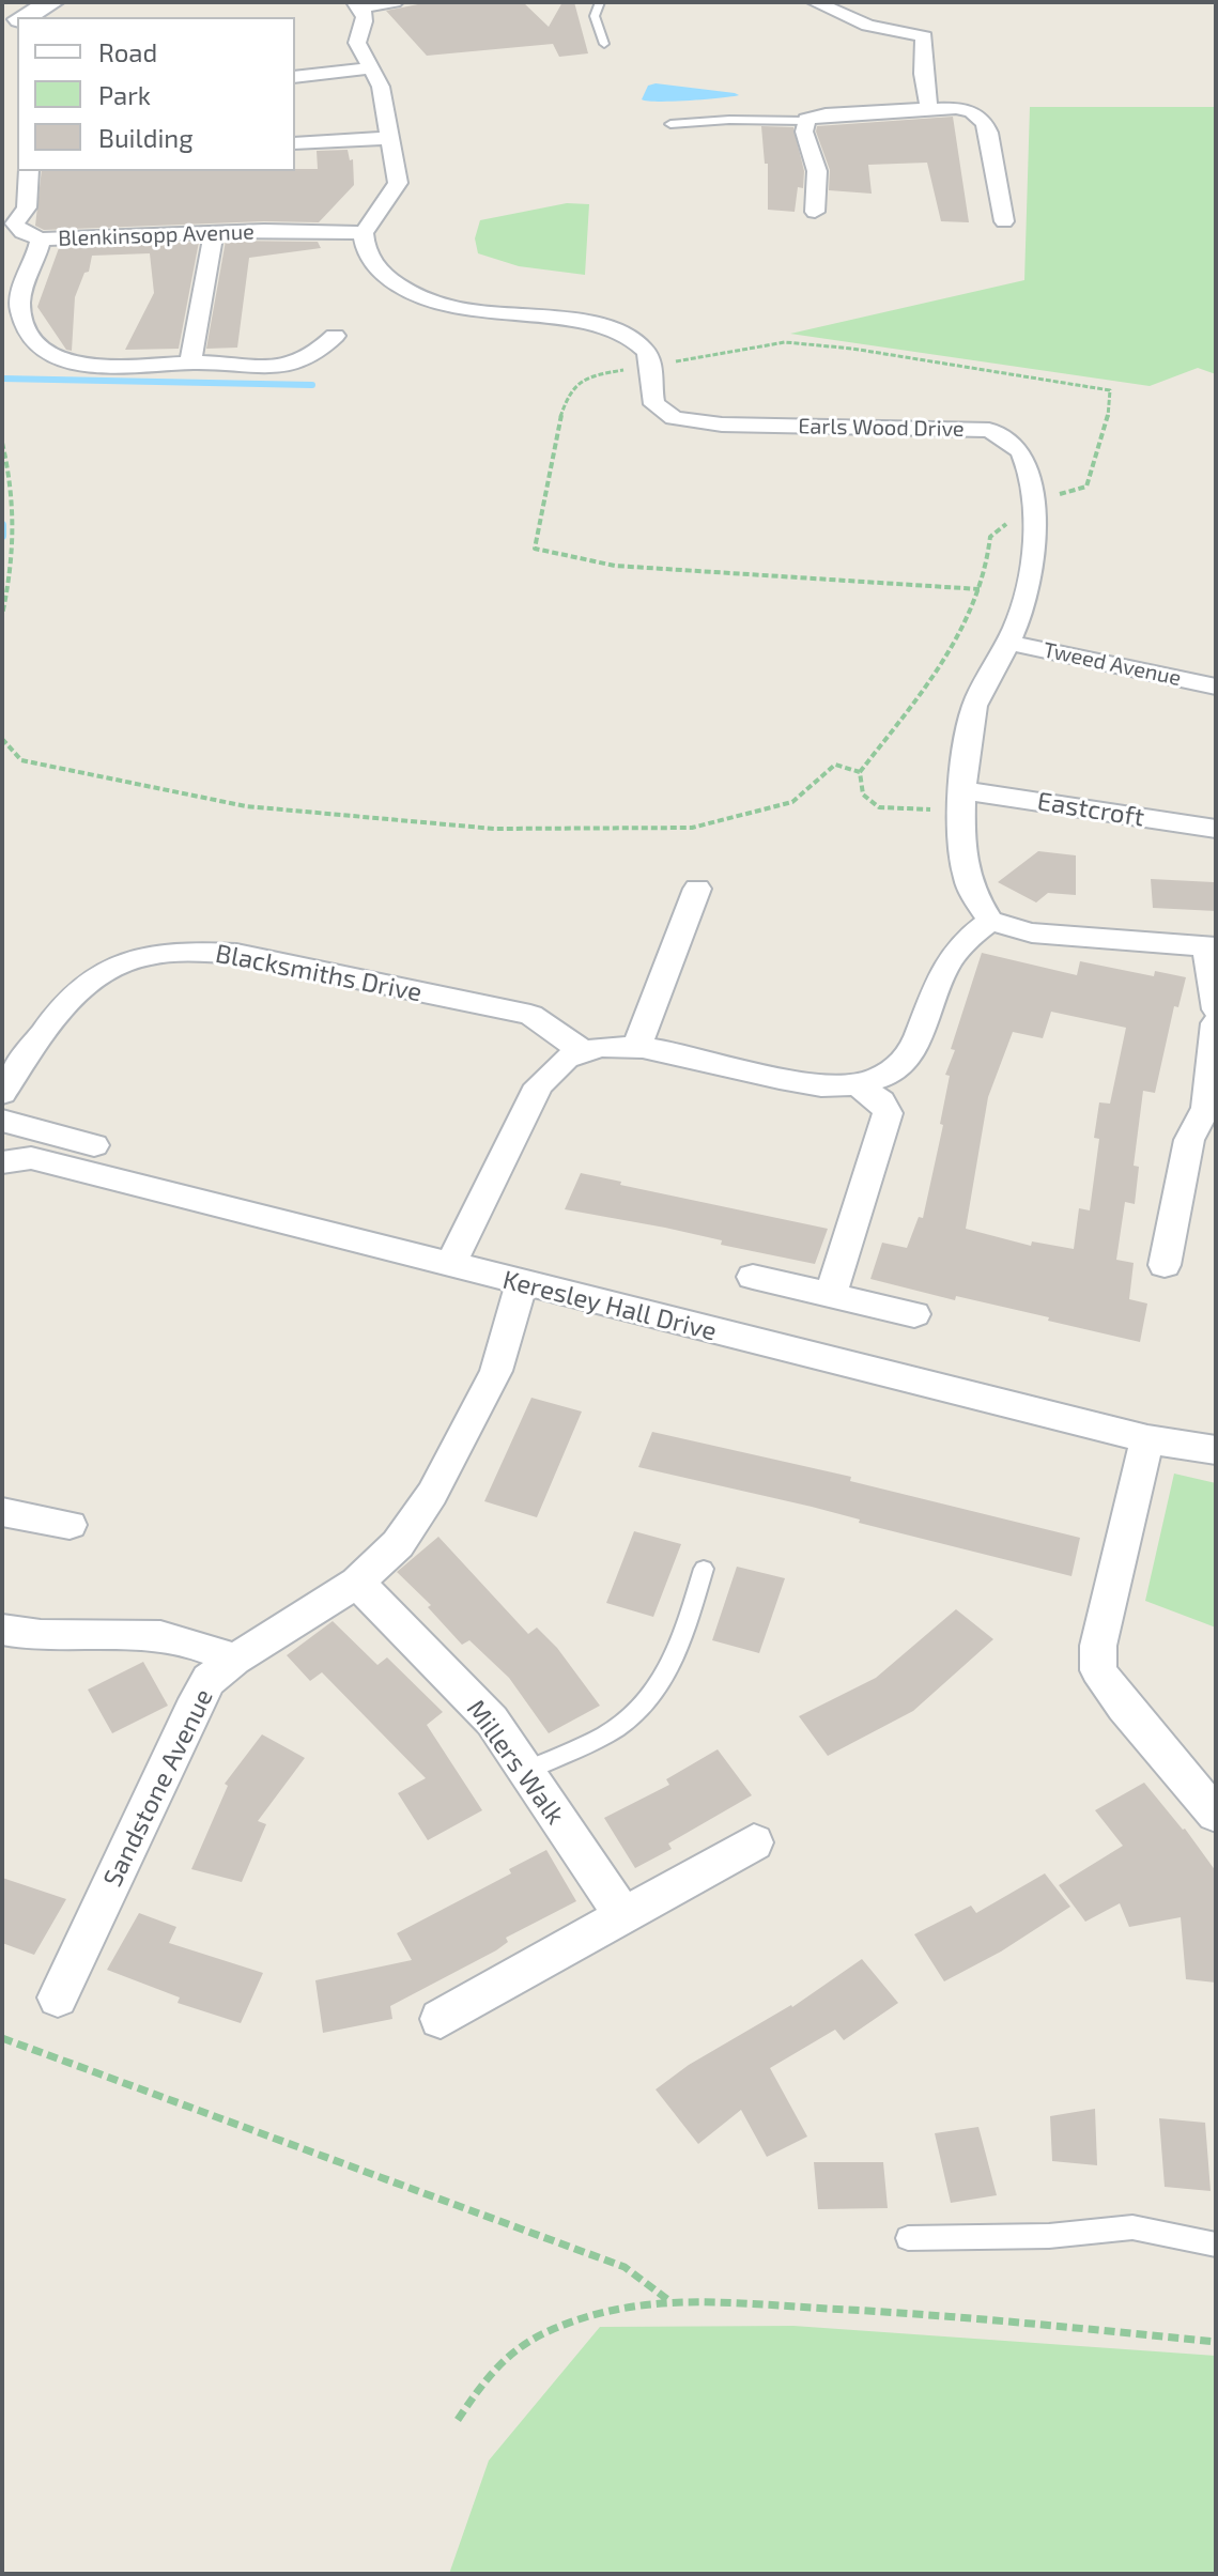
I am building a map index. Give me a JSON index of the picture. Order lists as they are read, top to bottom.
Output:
{
  "streets": {
    "street": [
      "Blenkinsopp Avenue",
      "Earls Wood Drive",
      "Tweed Avenue",
      "Eastcroft",
      "Blacksmiths Drive",
      "Keresley Hall Drive",
      "Millers Walk",
      "Sandstone Avenue"
    ]
  },
  "crossings": [
    ["Earls Wood Drive", "Tweed Avenue"],
    ["Earls Wood Drive", "Eastcroft"],
    ["Keresley Hall Drive", "Sandstone Avenue"],
    ["Millers Walk", "Sandstone Avenue"]
  ],
  "legend": ["Road", "Park", "Building"]
}
